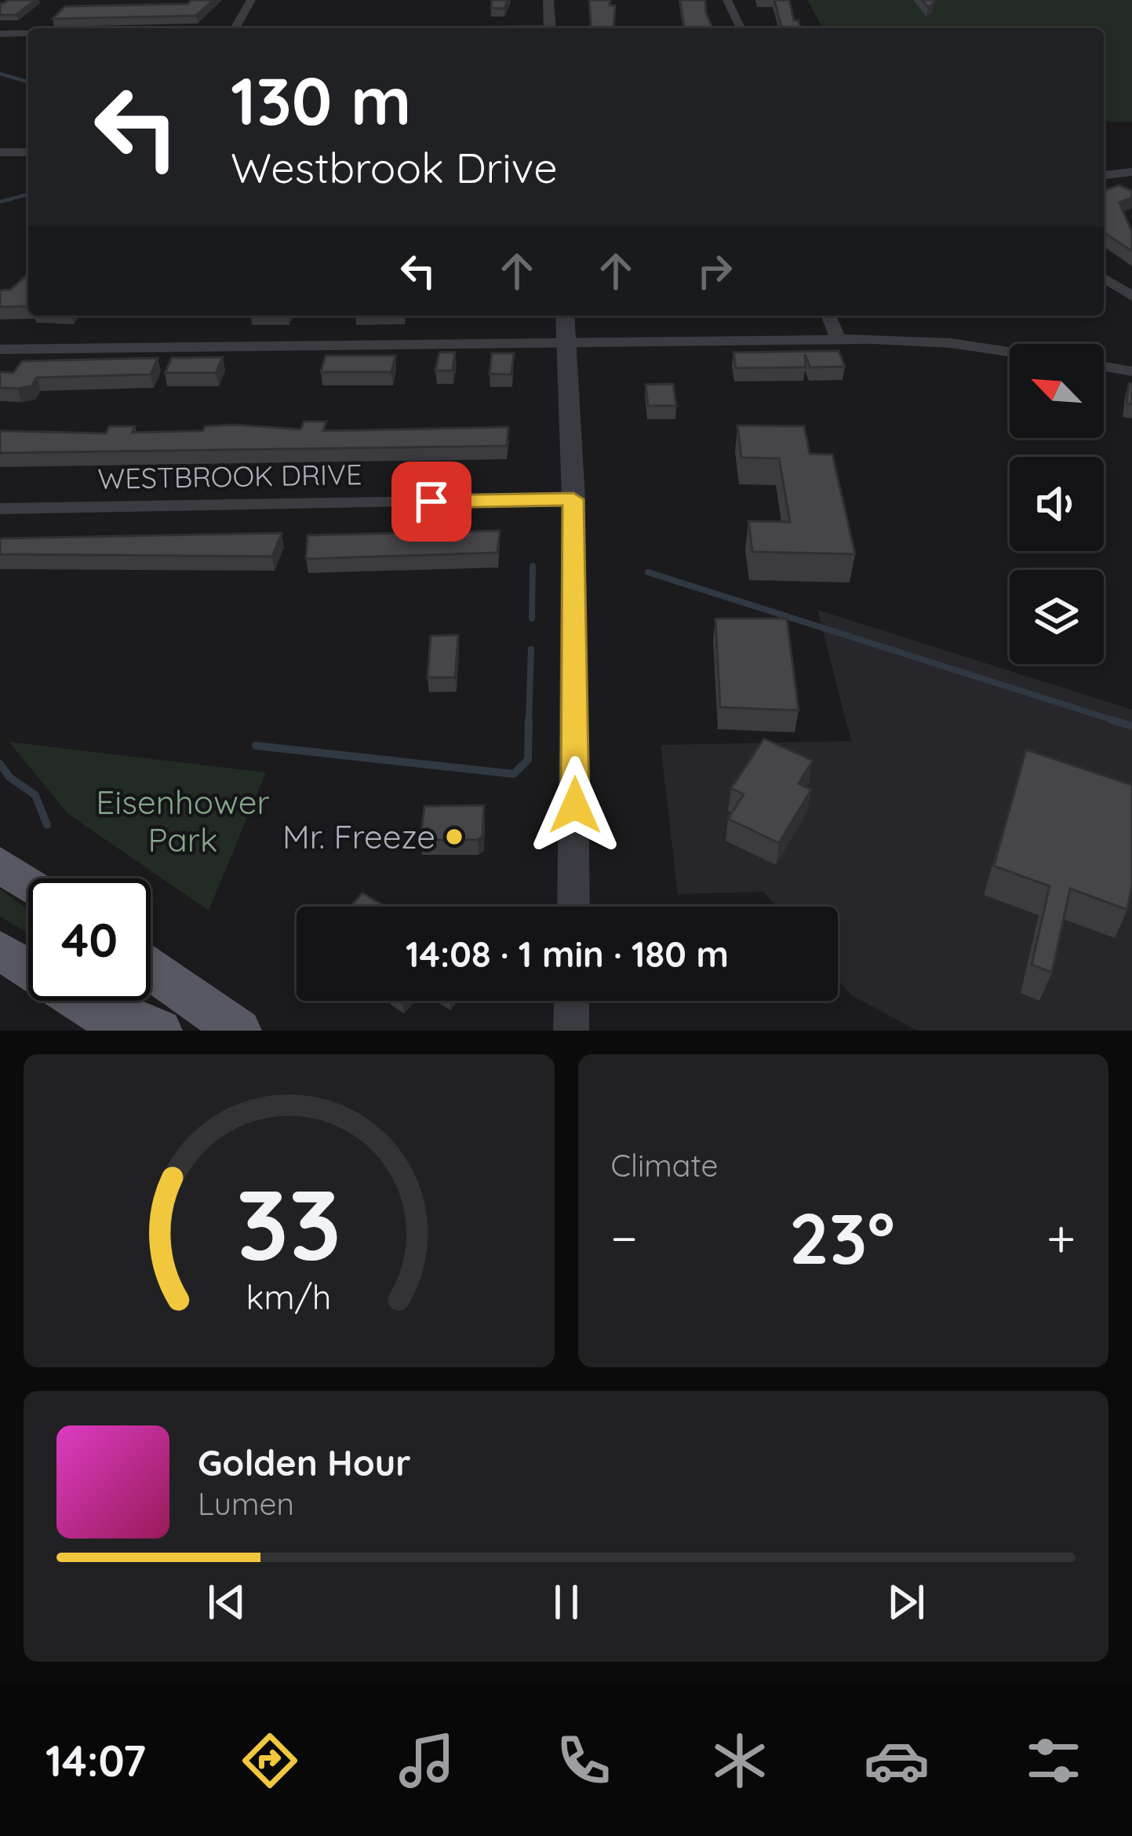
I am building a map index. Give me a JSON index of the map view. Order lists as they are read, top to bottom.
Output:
{
  "streets": {
    "street": ["WESTBROOK DRIVE"]
  },
  "parks": ["Eisenhower Park"],
  "places": ["Mr. Freeze"],
  "north": "top left",
  "page": {
    "turn": ["130 m", "Westbrook Drive"],
    "limit": "40",
    "trip": "14:08 · 1 min · 180 m",
    "tile": "Climate",
    "heat": ["−", "23°", "+"],
    "song": ["Golden Hour", "Lumen"],
    "tabs": "14:07",
    "gauge": ["33", "km/h"]
  }
}
